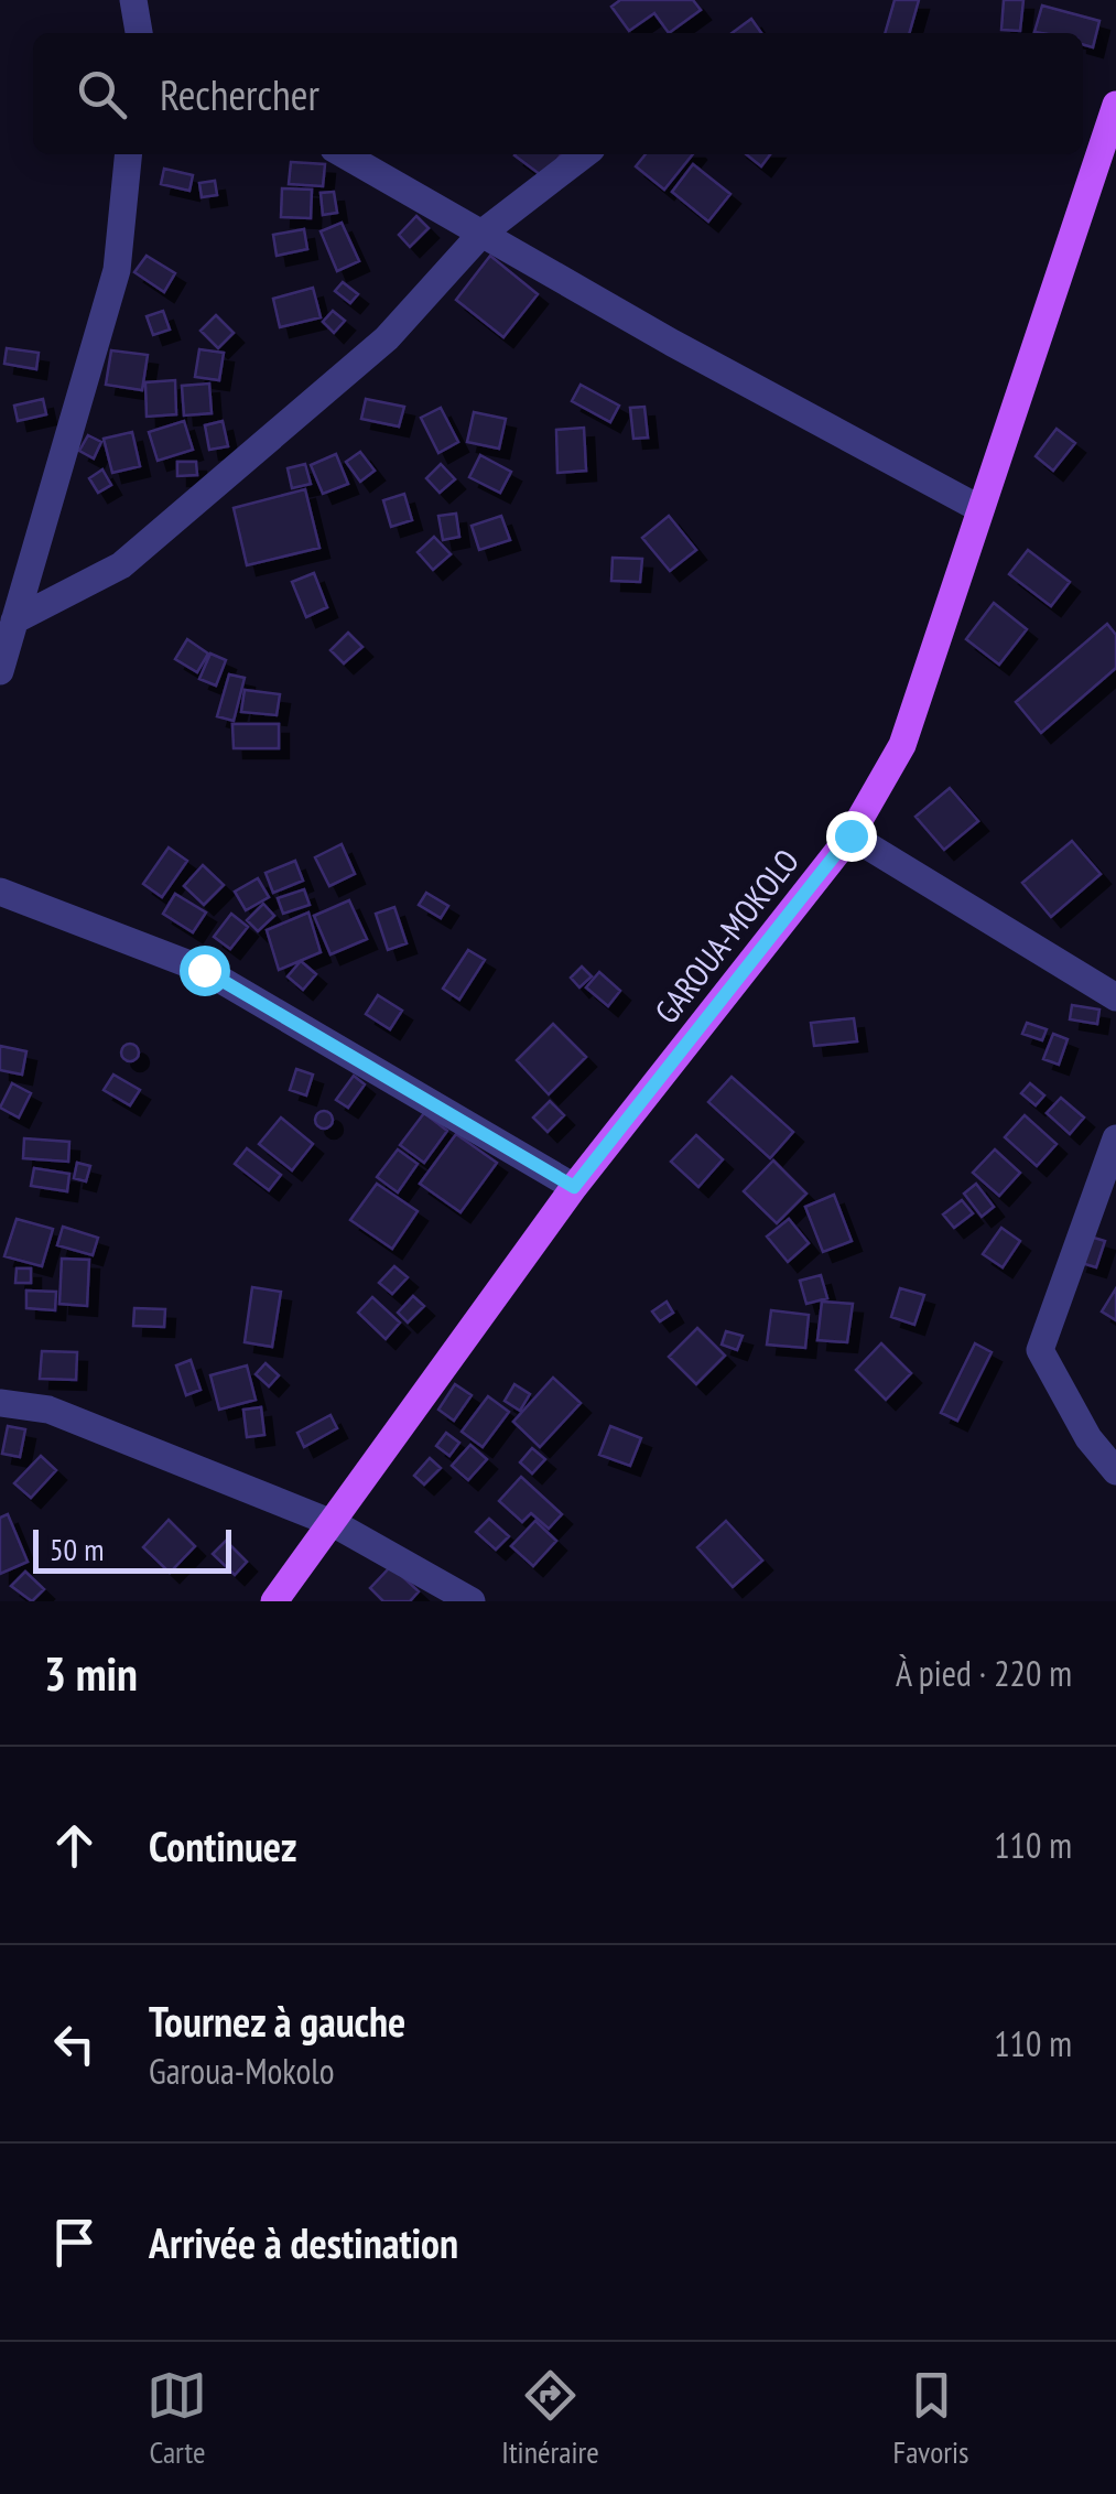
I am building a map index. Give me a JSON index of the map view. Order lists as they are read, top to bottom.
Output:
{
  "streets": {
    "main road": ["GAROUA-MOKOLO"]
  },
  "scale_bar": "50 m",
  "page": {
    "search": "Rechercher",
    "scale": "50 m",
    "heading": ["3 min", "À pied · 220 m"],
    "list": [
      ["Continuez", "110 m"],
      ["Tournez à gauche", "Garoua-Mokolo", "110 m"],
      "Arrivée à destination"
    ],
    "nav": ["Carte", "Itinéraire", "Favoris"]
  }
}
